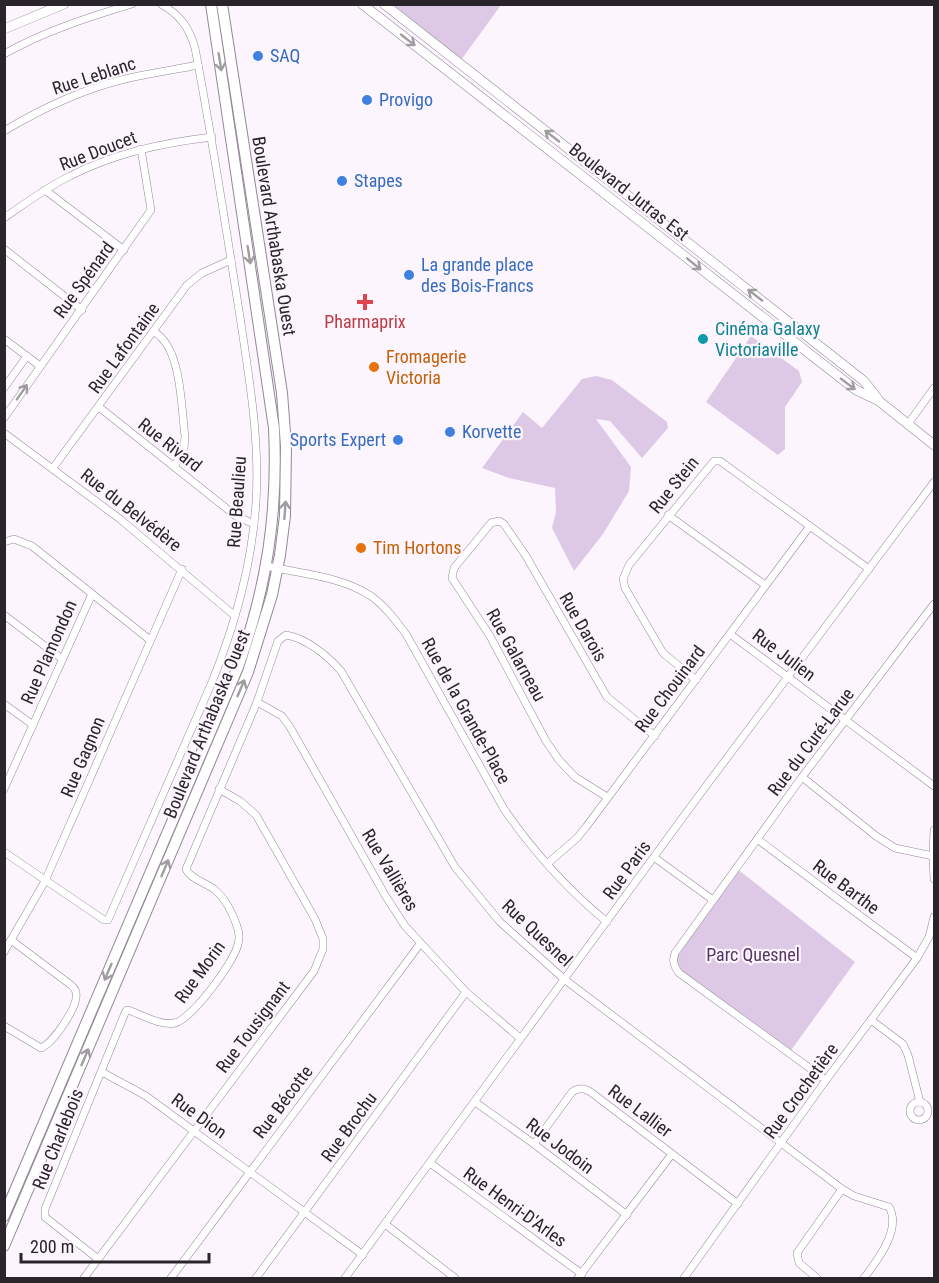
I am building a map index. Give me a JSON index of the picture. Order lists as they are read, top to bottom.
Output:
{
  "streets": {
    "main road": ["Boulevard Jutras Est", "Boulevard Arthabaska Ouest"],
    "street": [
      "Rue Leblanc",
      "Rue Doucet",
      "Rue Spénard",
      "Rue Lafontaine",
      "Rue Rivard",
      "Rue Stein",
      "Rue Beaulieu",
      "Rue du Belvédère",
      "Rue Darois",
      "Rue Plamondon",
      "Rue Galarneau",
      "Rue Julien",
      "Rue Chouinard",
      "Rue de la Grande-Place",
      "Rue du Curé-Larue",
      "Rue Gagnon",
      "Rue Vallières",
      "Rue Paris",
      "Rue Barthe",
      "Rue Quesnel",
      "Rue Morin",
      "Rue Tousignant",
      "Rue Crochetière",
      "Rue Bécotte",
      "Rue Lallier",
      "Rue Dion",
      "Rue Brochu",
      "Rue Charlebois",
      "Rue Jodoin",
      "Rue Henri-D'Arles"
    ]
  },
  "crossings": [
    ["Rue Leblanc", "Rue Beaulieu"],
    ["Rue Doucet", "Rue Spénard"],
    ["Rue Doucet", "Rue Beaulieu"],
    ["Boulevard Arthabaska Ouest", "Rue de la Grande-Place"],
    ["Rue Lafontaine", "Rue Rivard"],
    ["Rue Lafontaine", "Rue Beaulieu"],
    ["Rue Lafontaine", "Rue du Belvédère"],
    ["Rue Rivard", "Rue Beaulieu"],
    ["Rue Stein", "Rue Chouinard"],
    ["Rue Stein", "Rue Paris"],
    ["Rue Beaulieu", "Rue du Belvédère"],
    ["Rue Beaulieu", "Rue Gagnon"],
    ["Rue du Belvédère", "Rue Gagnon"],
    ["Rue Darois", "Rue Galarneau"],
    ["Rue Darois", "Rue Chouinard"],
    ["Rue Galarneau", "Rue Chouinard"],
    ["Rue Julien", "Rue Chouinard"],
    ["Rue Julien", "Rue du Curé-Larue"],
    ["Rue Julien", "Rue Paris"],
    ["Rue Chouinard", "Rue de la Grande-Place"],
    ["Rue de la Grande-Place", "Rue Paris"],
    ["Rue du Curé-Larue", "Rue Barthe"],
    ["Rue du Curé-Larue", "Rue Crochetière"],
    ["Rue Vallières", "Rue Paris"],
    ["Rue Vallières", "Rue Quesnel"],
    ["Rue Vallières", "Rue Bécotte"],
    ["Rue Vallières", "Rue Brochu"],
    ["Rue Paris", "Rue Quesnel"],
    ["Rue Paris", "Rue Dion"],
    ["Rue Paris", "Rue Jodoin"],
    ["Rue Paris", "Rue Henri-D'Arles"],
    ["Rue Barthe", "Rue Crochetière"],
    ["Rue Quesnel", "Rue Crochetière"],
    ["Rue Morin", "Rue Tousignant"],
    ["Rue Morin", "Rue Charlebois"],
    ["Rue Tousignant", "Rue Dion"],
    ["Rue Tousignant", "Rue Charlebois"],
    ["Rue Crochetière", "Rue Lallier"],
    ["Rue Bécotte", "Rue Dion"],
    ["Rue Lallier", "Rue Jodoin"],
    ["Rue Dion", "Rue Brochu"],
    ["Rue Dion", "Rue Charlebois"]
  ],
  "parks": ["Parc Quesnel"],
  "places": {
    "other": [
      "SAQ",
      "Provigo",
      "Stapes",
      "La grande place des Bois-Francs",
      "Cinéma Galaxy Victoriaville",
      "Fromagerie Victoria",
      "Korvette",
      "Sports Expert",
      "Tim Hortons"
    ],
    "health": ["Pharmaprix"]
  },
  "scale_bar": "200 m"
}
